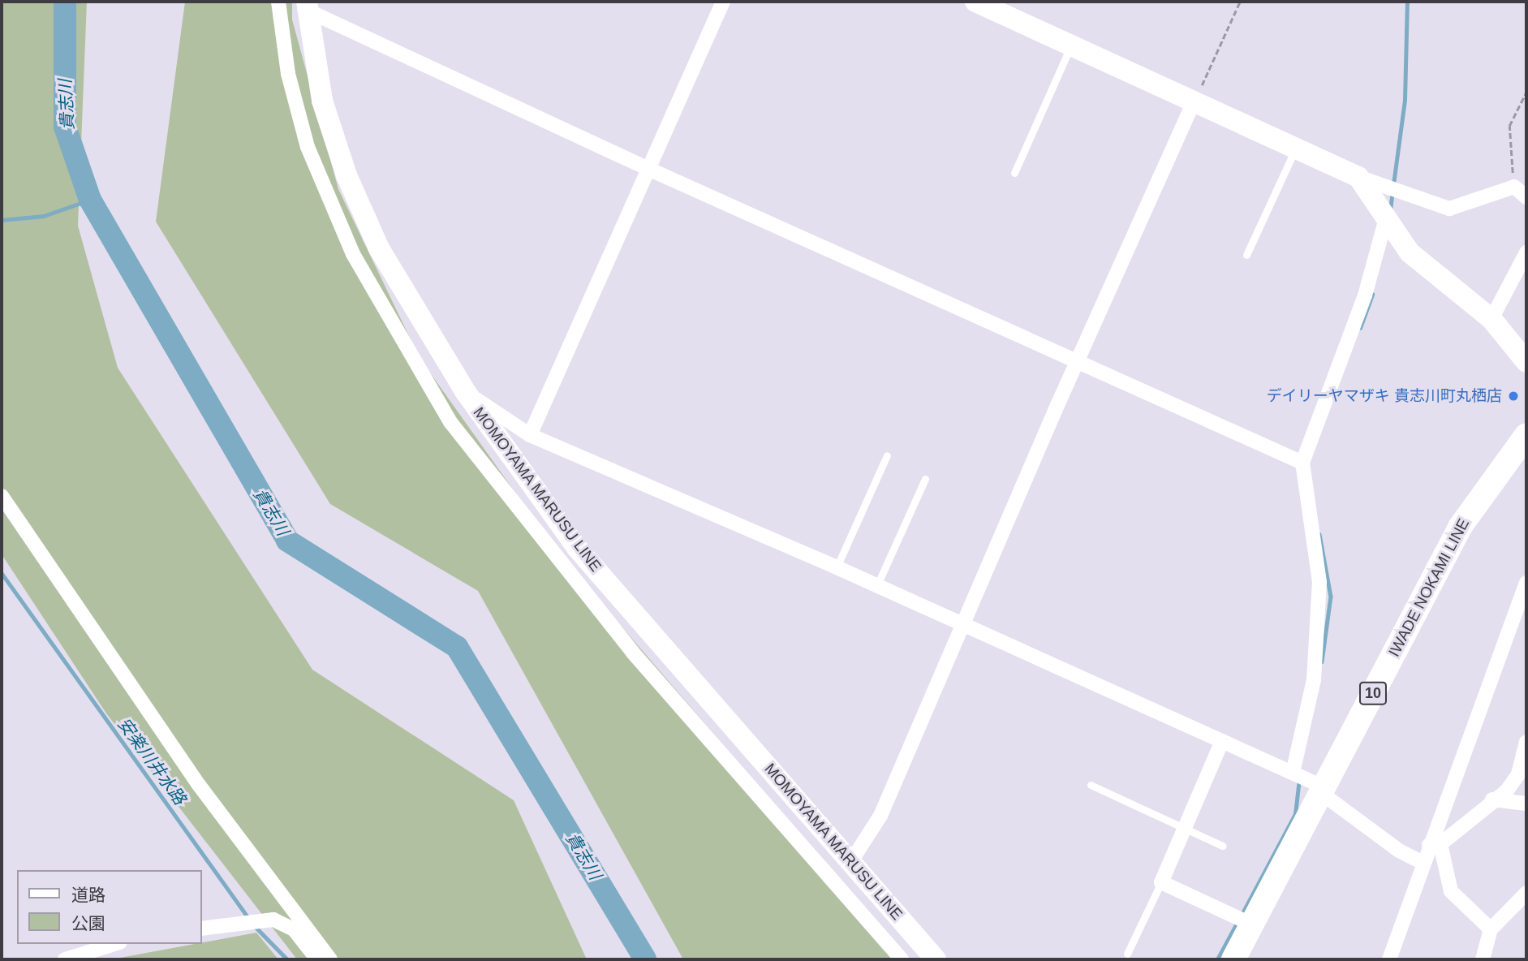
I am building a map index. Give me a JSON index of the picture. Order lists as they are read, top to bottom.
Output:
{
  "streets": {
    "main road": ["MOMOYAMA MARUSU LINE", "IWADE NOKAMI LINE", "10"]
  },
  "water": ["貴志川", "安楽川井水路"],
  "places": ["デイリーヤマザキ 貴志川町丸栖店"],
  "legend": ["道路", "公園"]
}
